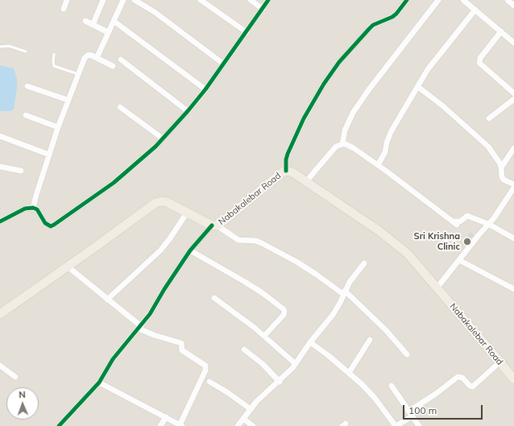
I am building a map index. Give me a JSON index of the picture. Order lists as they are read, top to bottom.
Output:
{
  "streets": {
    "main road": ["Nabakalebar Road"]
  },
  "places": ["Sri Krishna Clinic"],
  "scale_bar": "100 m",
  "north": "top"
}
